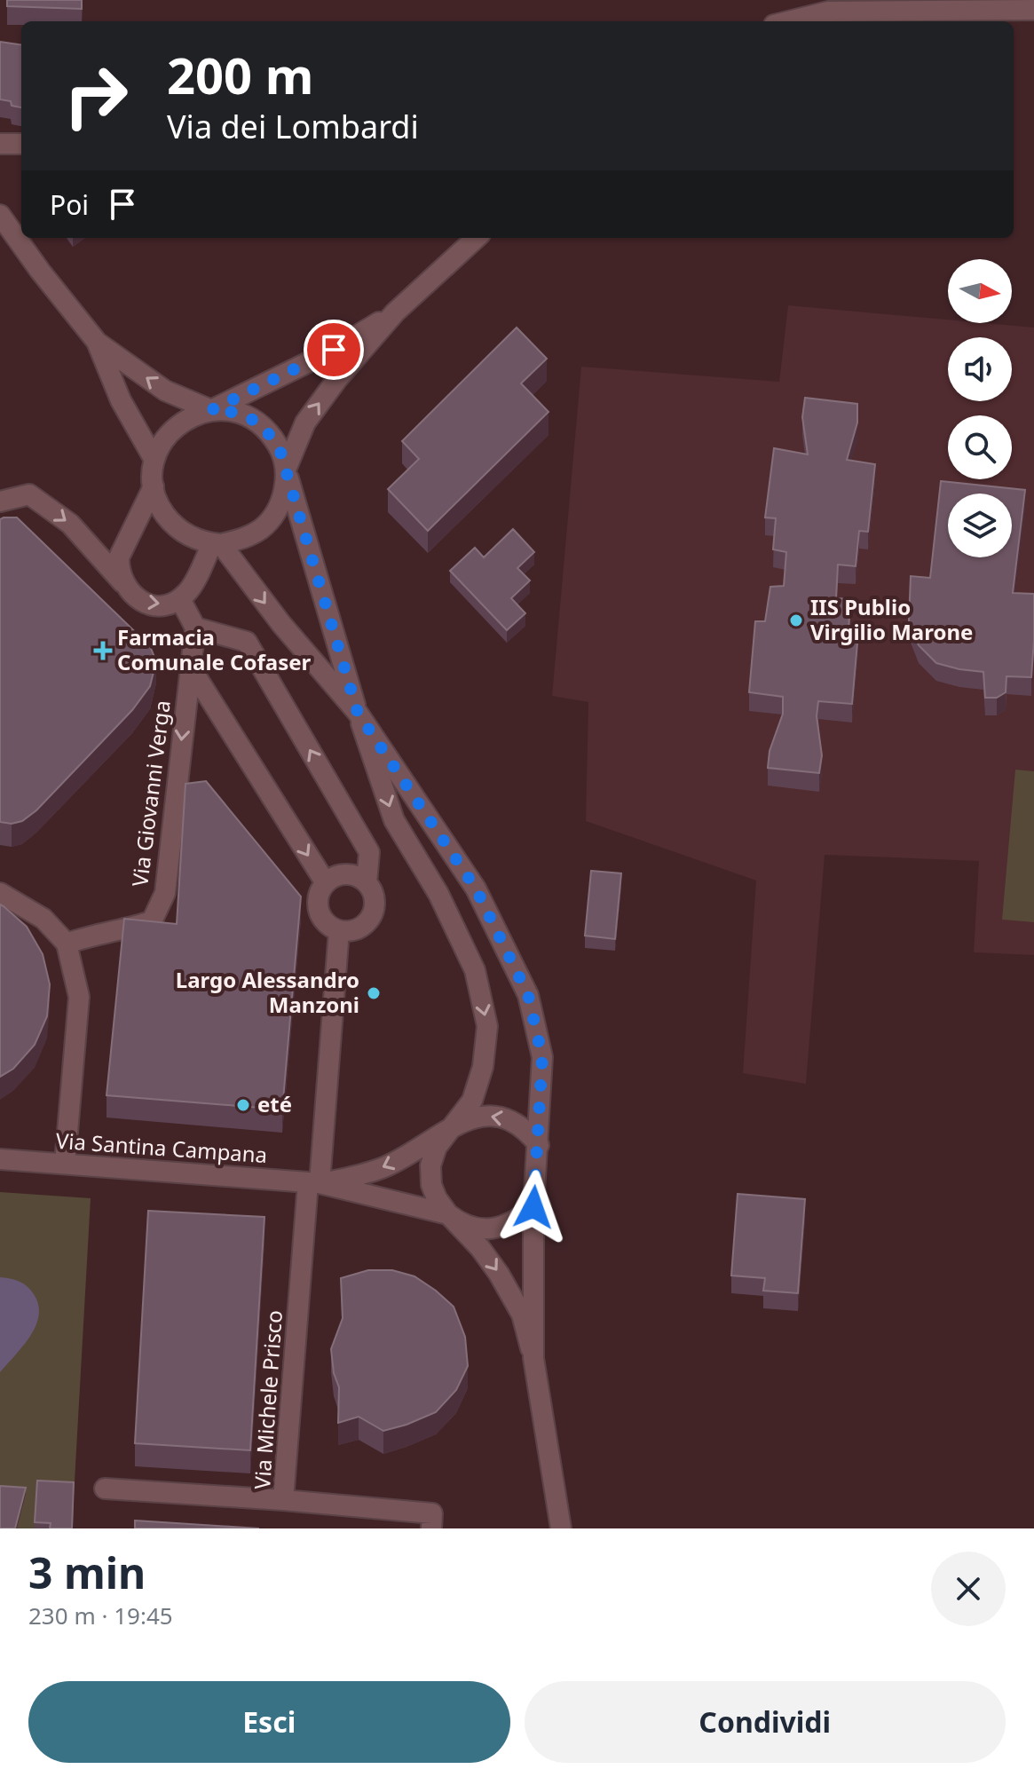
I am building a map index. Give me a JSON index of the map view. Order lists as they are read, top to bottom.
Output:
{
  "streets": {
    "street": ["Via Giovanni Verga", "Via Santina Campana", "Via Michele Prisco"]
  },
  "crossings": [
    ["Via Santina Campana", "Via Michele Prisco"]
  ],
  "one_way": ["Via Giovanni Verga"],
  "places": {
    "other": ["IIS Publio Virgilio Marone", "Largo Alessandro Manzoni", "eté"],
    "health": ["Farmacia Comunale Cofaser"]
  },
  "north": "right",
  "page": {
    "turn": ["200 m", "Via dei Lombardi"],
    "then": "Poi",
    "heading": ["3 min", "230 m · 19:45"],
    "buttons": ["Esci", "Condividi"]
  }
}
